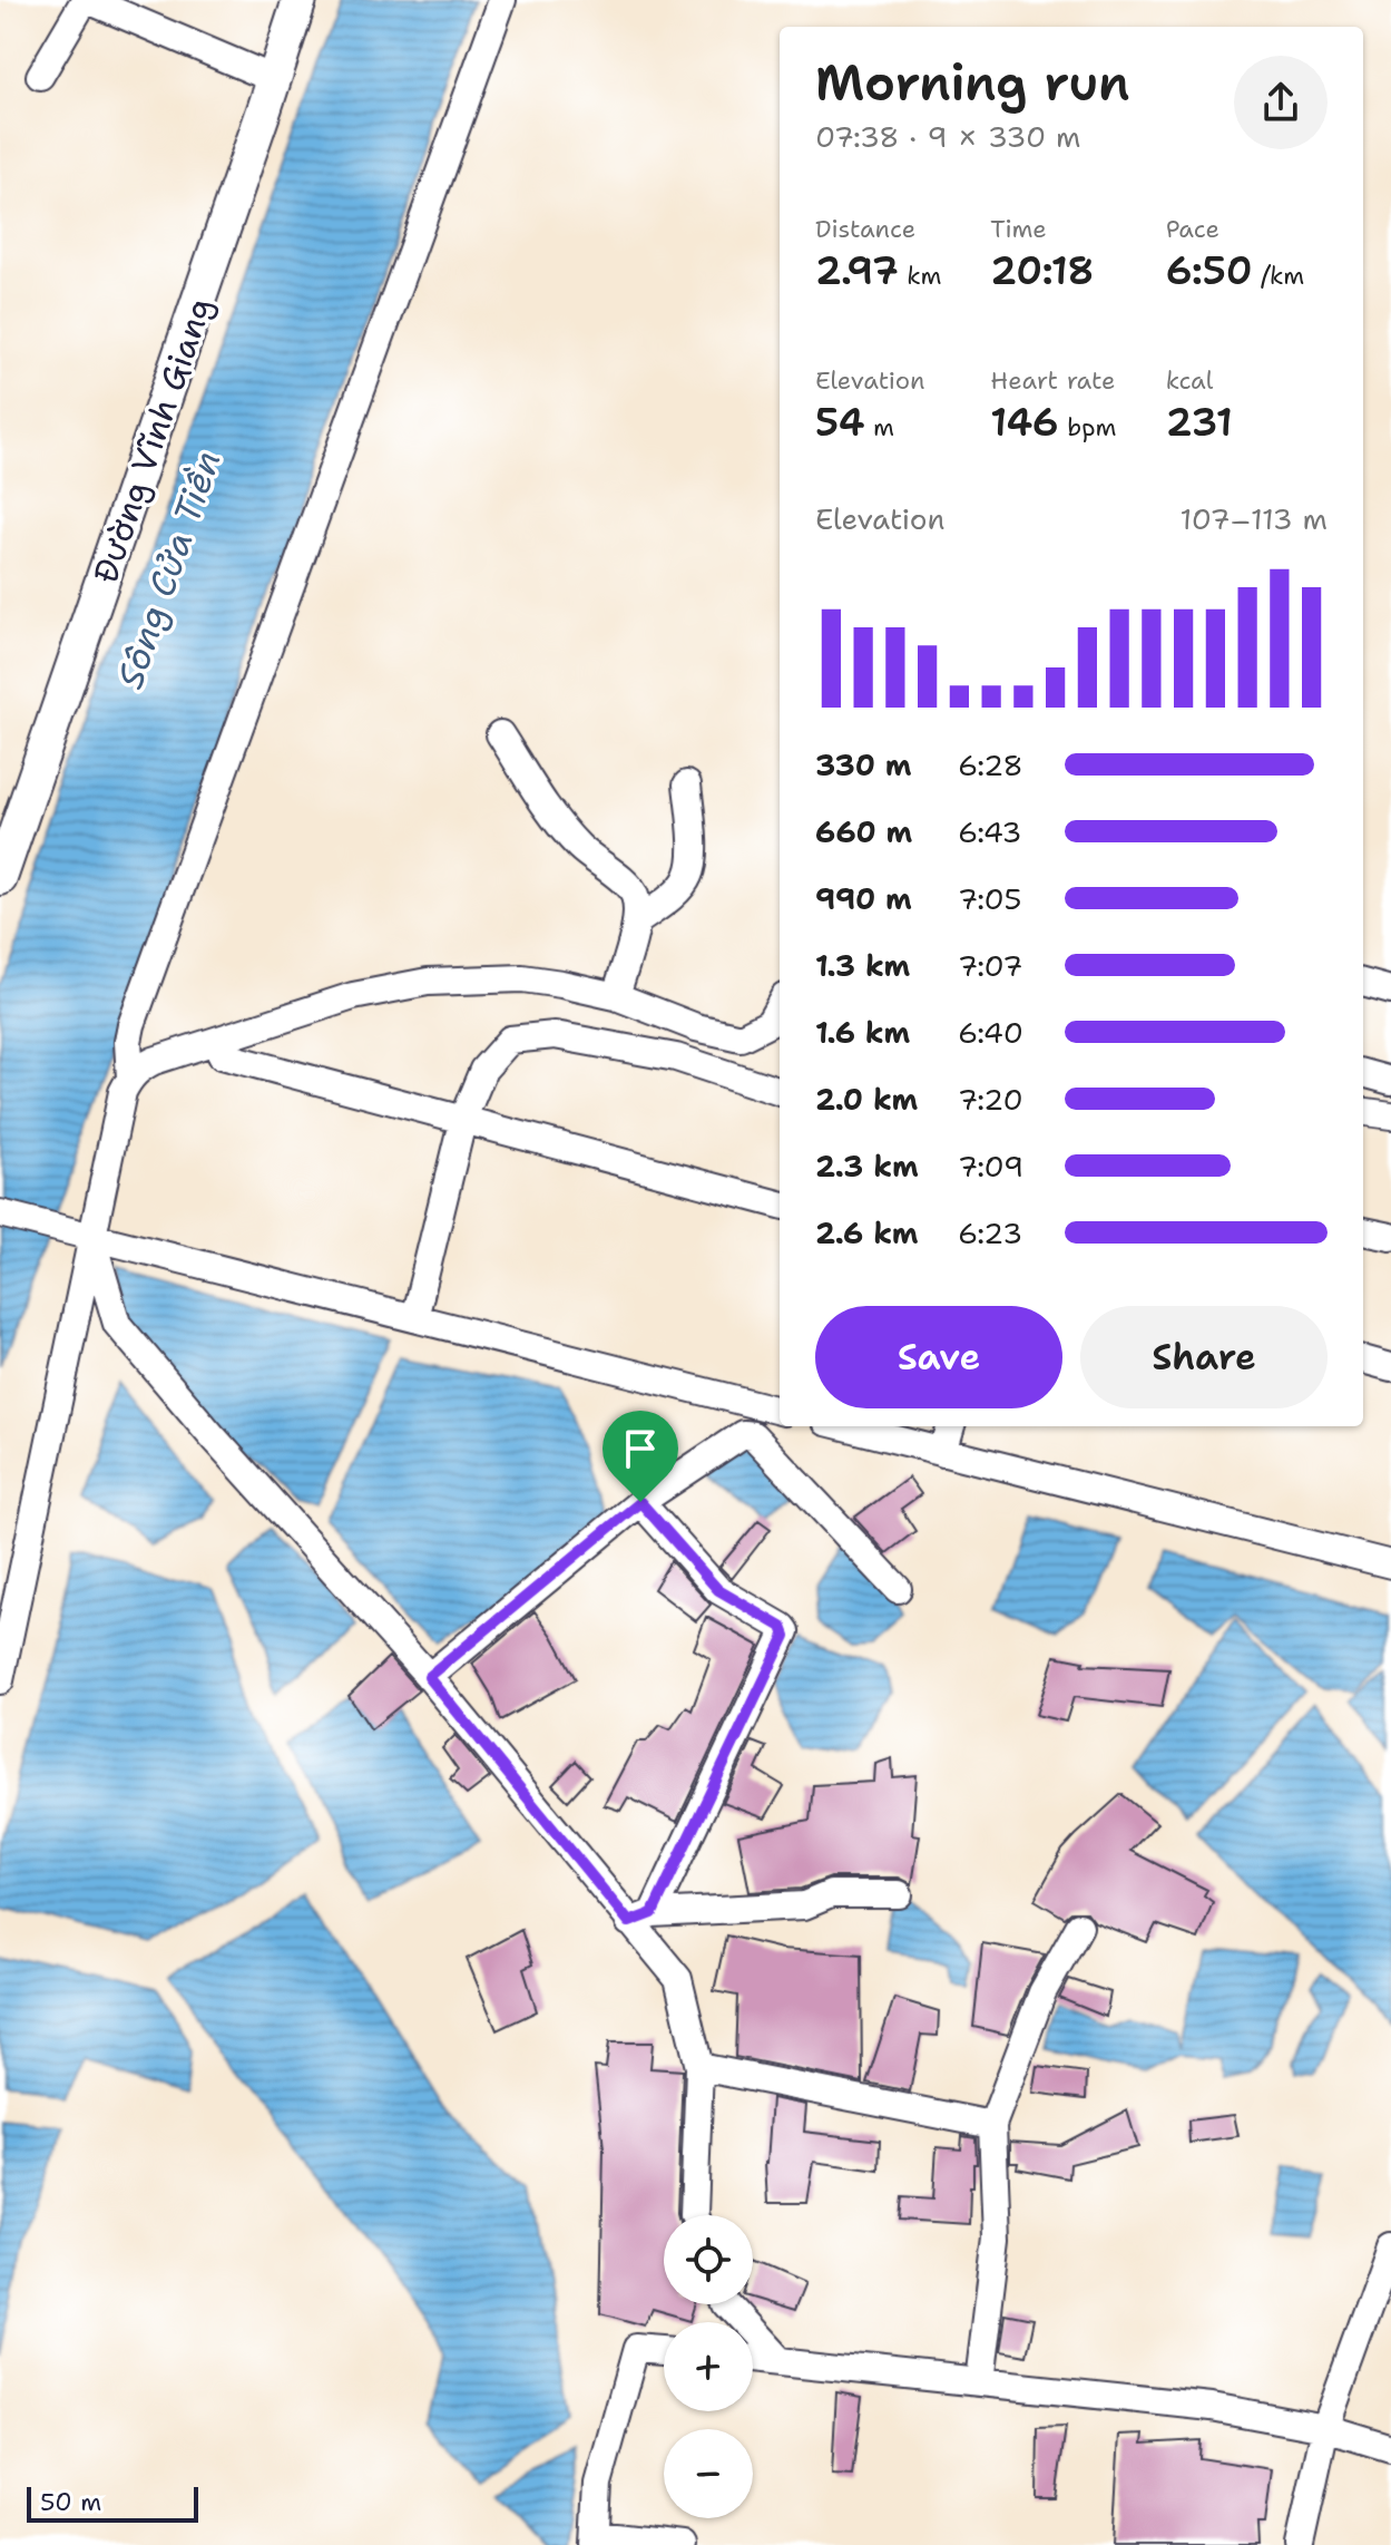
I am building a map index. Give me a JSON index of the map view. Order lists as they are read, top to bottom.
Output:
{
  "streets": {
    "street": ["Đường Vĩnh Giang"]
  },
  "water": ["Sông Cửa Tiền"],
  "scale_bar": "50 m",
  "page": {
    "heading": ["Morning run", "07:38 · 9 × 330 m"],
    "stats": [
      ["Distance", "2.97 km"],
      ["Time", "20:18"],
      ["Pace", "6:50 /km"],
      ["Elevation", "54 m"],
      ["Heart rate", "146 bpm"],
      ["kcal", "231"]
    ],
    "chart": ["Elevation", "107–113 m"],
    "list": [
      {
        "name": "330 m",
        "note": "6:28"
      },
      {
        "name": "660 m",
        "note": "6:43"
      },
      {
        "name": "990 m",
        "note": "7:05"
      },
      {
        "name": "1.3 km",
        "note": "7:07"
      },
      {
        "name": "1.6 km",
        "note": "6:40"
      },
      {
        "name": "2.0 km",
        "note": "7:20"
      },
      {
        "name": "2.3 km",
        "note": "7:09"
      },
      {
        "name": "2.6 km",
        "note": "6:23"
      }
    ],
    "buttons": ["Save", "Share"],
    "map_buttons": ["+", "−"],
    "scale": "50 m"
  }
}
